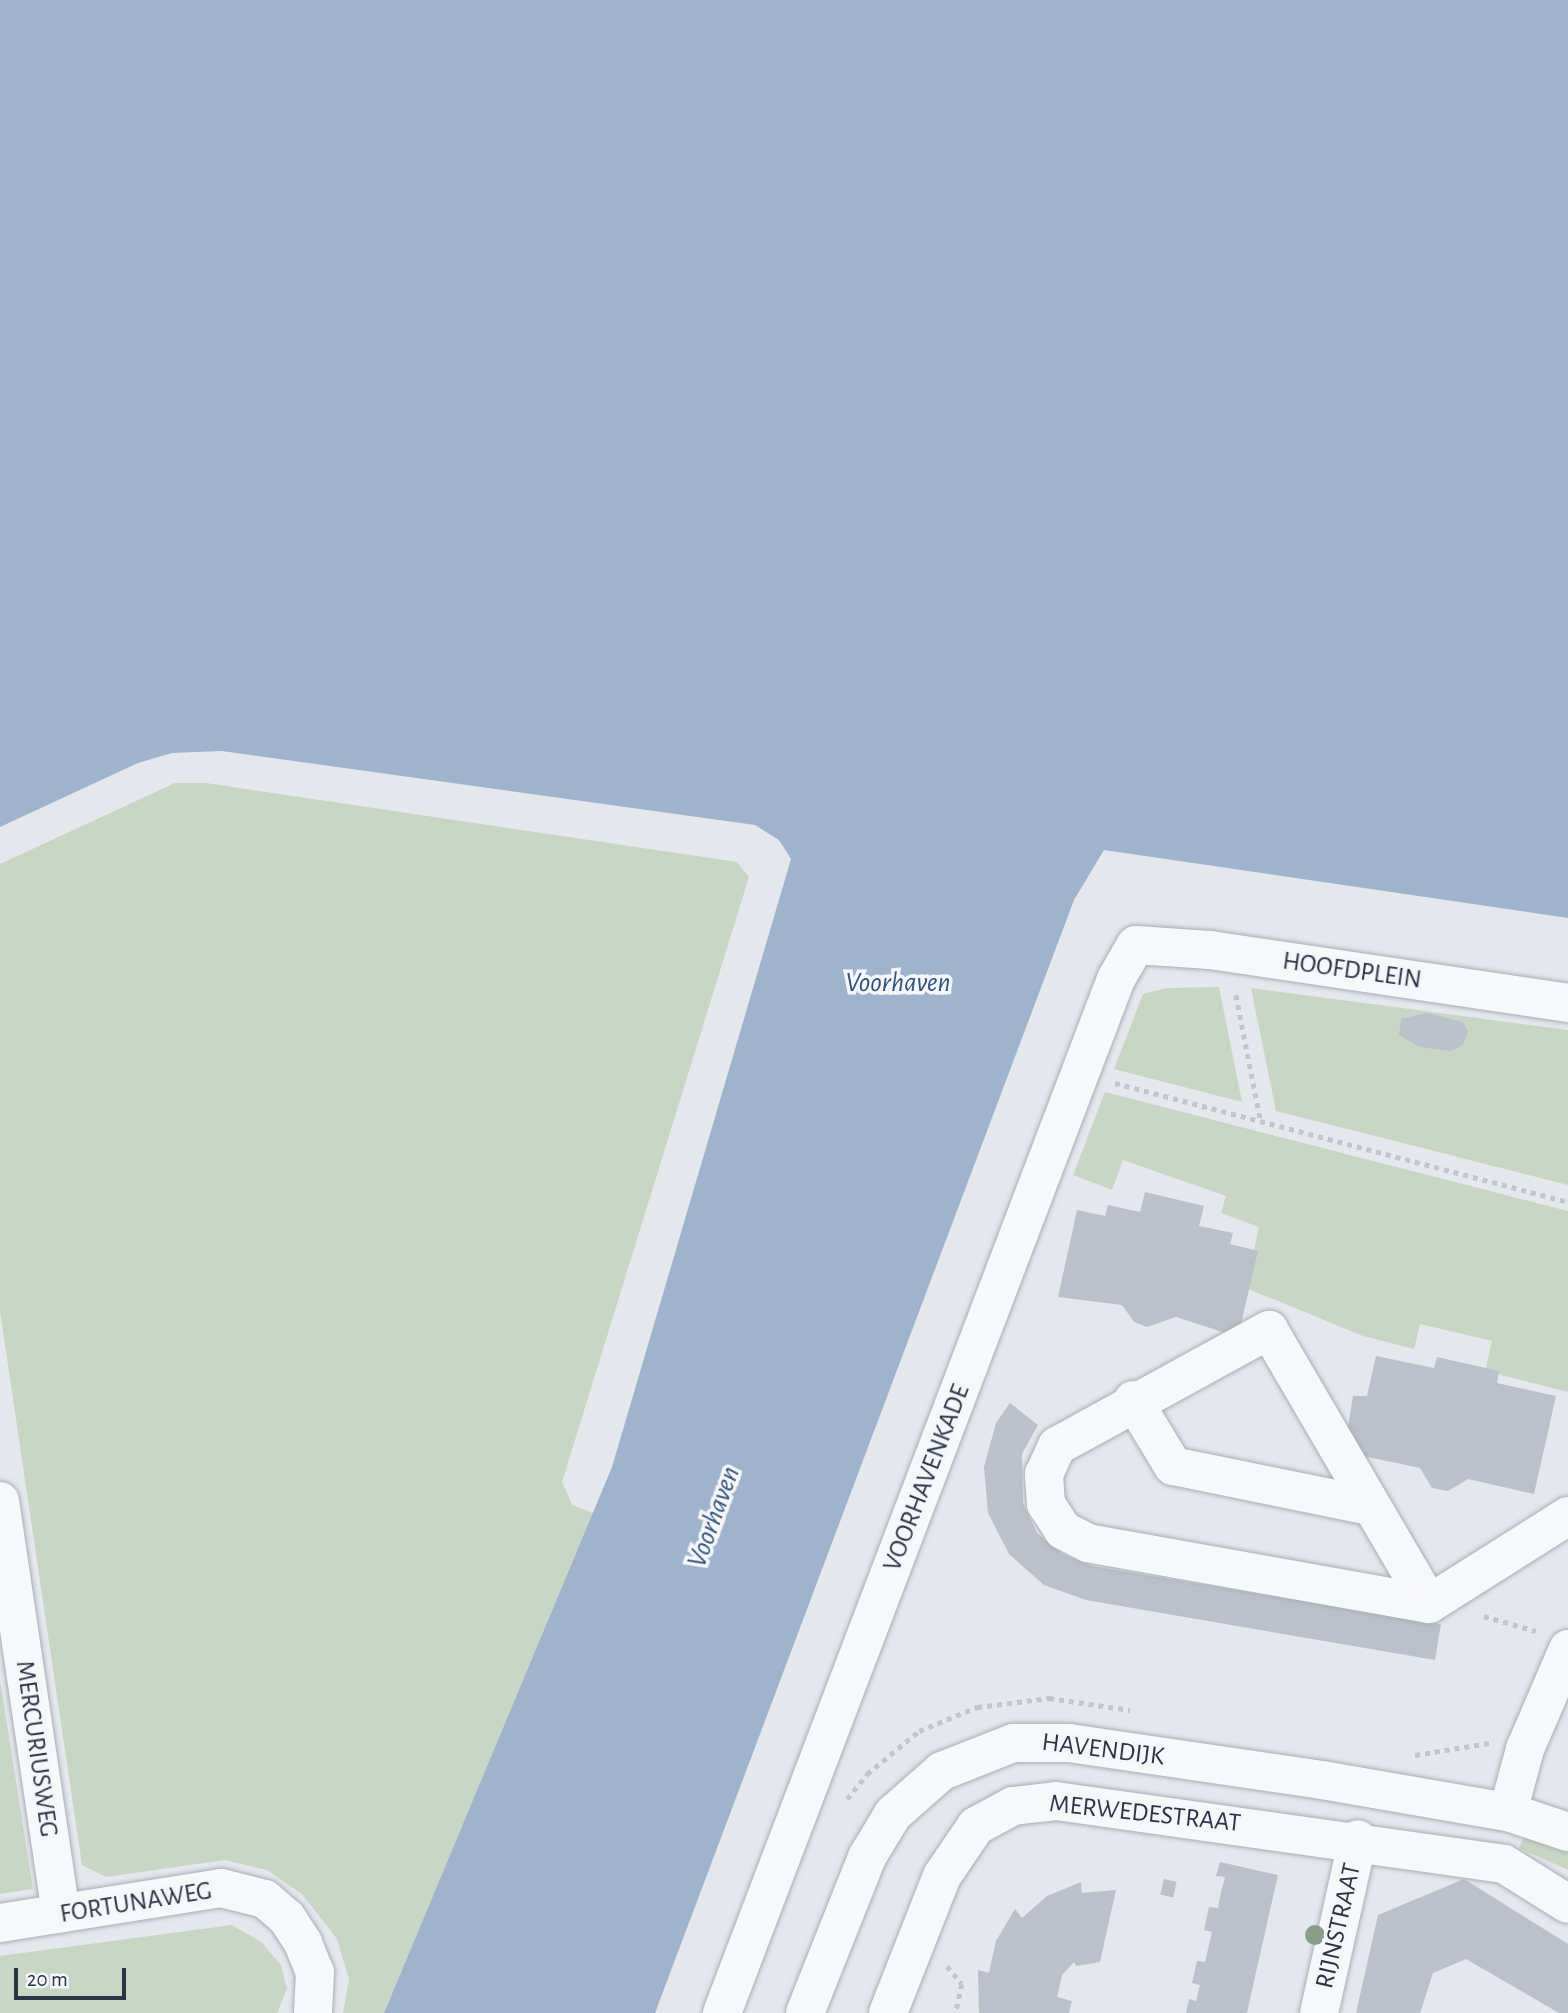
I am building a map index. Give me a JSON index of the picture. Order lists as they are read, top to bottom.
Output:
{
  "streets": {
    "street": [
      "HOOFDPLEIN",
      "VOORHAVENKADE",
      "MERCURIUSWEG",
      "HAVENDIJK",
      "MERWEDESTRAAT",
      "FORTUNAWEG",
      "RIJNSTRAAT"
    ]
  },
  "crossings": [
    ["HOOFDPLEIN", "VOORHAVENKADE"],
    ["MERCURIUSWEG", "FORTUNAWEG"],
    ["MERWEDESTRAAT", "RIJNSTRAAT"]
  ],
  "water": ["Voorhaven"],
  "scale_bar": "20 m"
}
